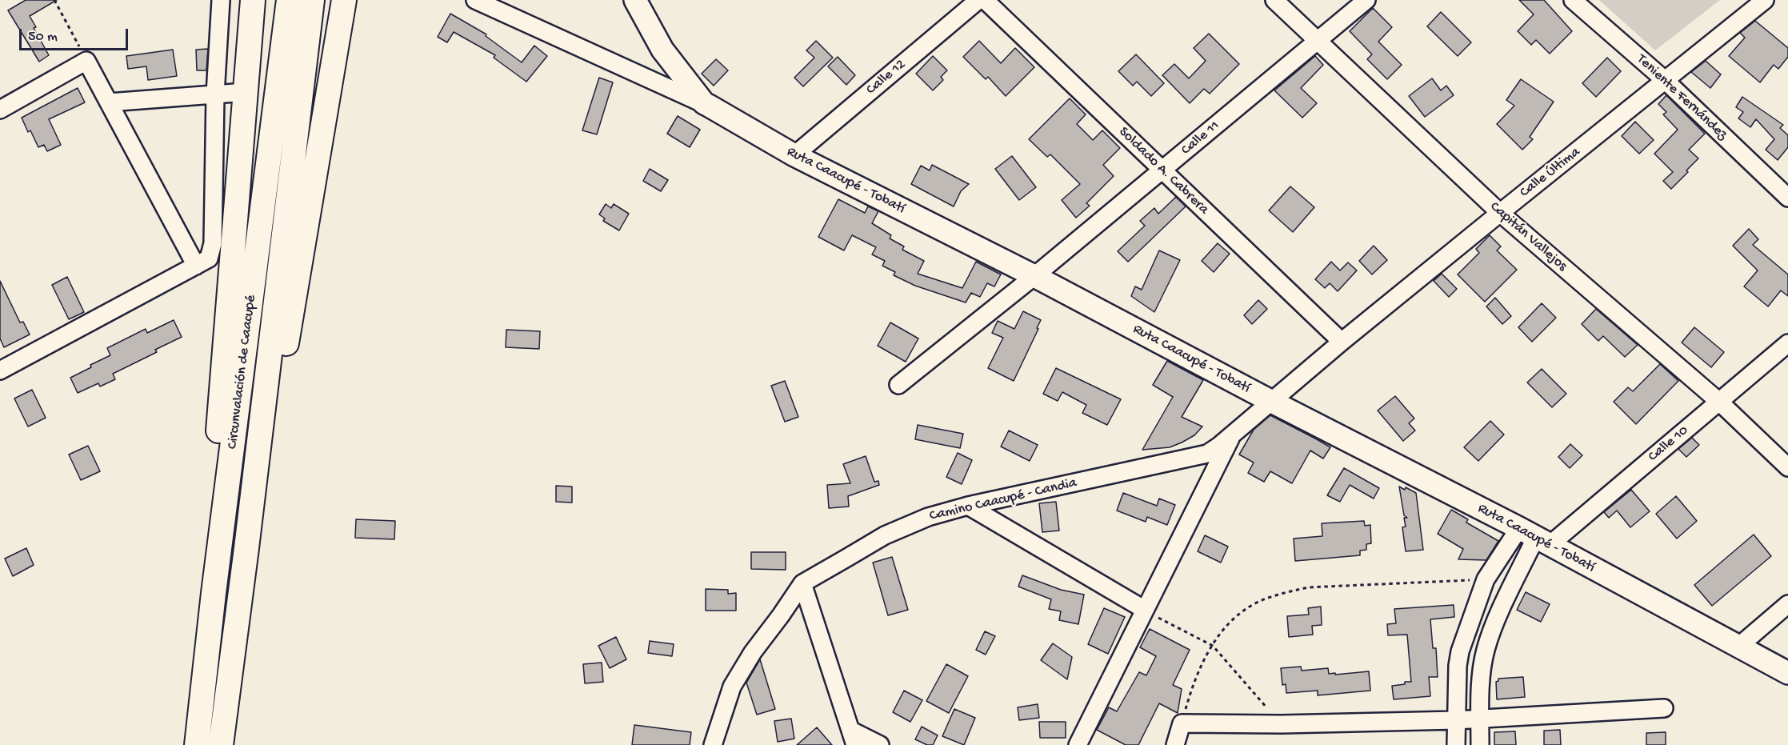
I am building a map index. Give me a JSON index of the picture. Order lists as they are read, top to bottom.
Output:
{
  "streets": {
    "highway": ["Circunvalación de Caacupé"],
    "main road": ["Ruta Caacupé - Tobatí"],
    "street": [
      "Calle 12",
      "Teniente Fernández",
      "Calle 11",
      "Soldado A. Cabrera",
      "Calle Última",
      "Capitán Vallejos",
      "Calle 10",
      "Camino Caacupé - Candia"
    ]
  },
  "crossings": [
    ["Calle 12", "Ruta Caacupé - Tobatí"],
    ["Teniente Fernández", "Calle Última"],
    ["Calle 11", "Soldado A. Cabrera"],
    ["Calle 11", "Ruta Caacupé - Tobatí"],
    ["Calle 11", "Capitán Vallejos"],
    ["Soldado A. Cabrera", "Calle Última"],
    ["Calle Última", "Ruta Caacupé - Tobatí"],
    ["Calle Última", "Capitán Vallejos"],
    ["Calle Última", "Camino Caacupé - Candia"],
    ["Ruta Caacupé - Tobatí", "Calle 10"],
    ["Ruta Caacupé - Tobatí", "Camino Caacupé - Candia"],
    ["Capitán Vallejos", "Calle 10"]
  ],
  "scale_bar": "50 m"
}
